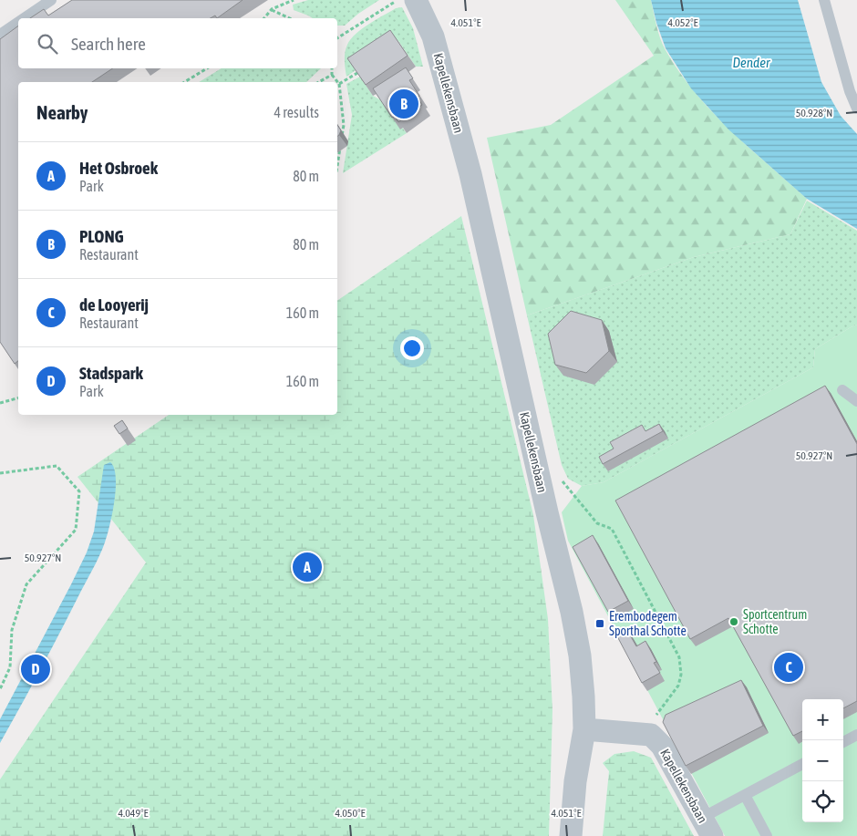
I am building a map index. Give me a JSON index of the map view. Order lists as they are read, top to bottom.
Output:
{
  "streets": {
    "street": ["Kapellekensbaan"]
  },
  "water": ["Dender"],
  "places": {
    "other": ["Sportcentrum Schotte"],
    "transit": ["Erembodegem Sporthal Schotte"]
  },
  "page": {
    "search": "Search here",
    "heading": ["Nearby", "4 results"],
    "pins": [
      "B",
      "A",
      "C",
      "D"
    ],
    "list": [
      {
        "mark": "A",
        "name": "Het Osbroek",
        "note": "Park",
        "value": "80 m"
      },
      {
        "mark": "B",
        "name": "PLONG",
        "note": "Restaurant",
        "value": "80 m"
      },
      {
        "mark": "C",
        "name": "de Looyerij",
        "note": "Restaurant",
        "value": "160 m"
      },
      {
        "mark": "D",
        "name": "Stadspark",
        "note": "Park",
        "value": "160 m"
      }
    ],
    "map_buttons": ["+", "−"]
  },
  "coordinates": [
    "4.052°E",
    "4.051°E",
    "50.928°N",
    "50.927°N",
    "4.049°E",
    "4.050°E"
  ]
}
